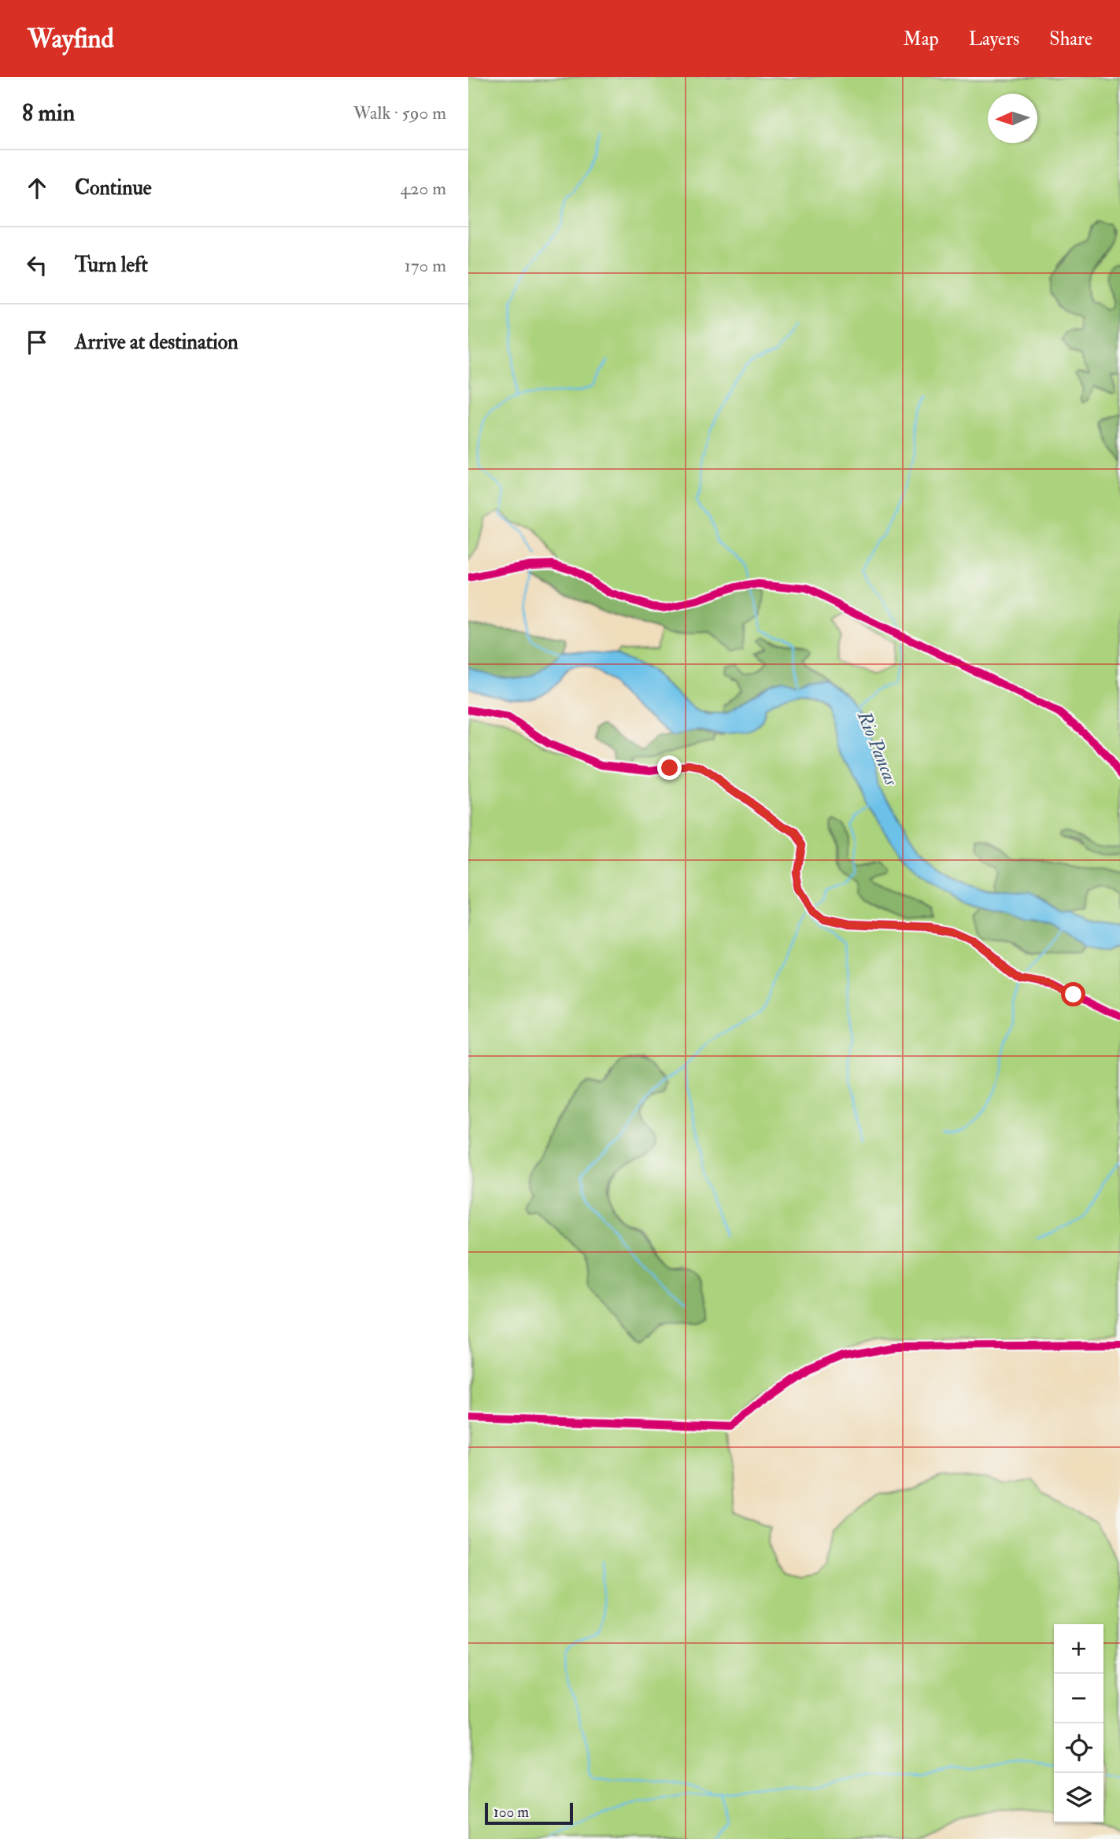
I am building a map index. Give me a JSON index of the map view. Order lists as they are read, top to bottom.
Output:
{
  "water": ["Rio Pancas"],
  "scale_bar": "100 m",
  "north": "left",
  "page": {
    "header": "Wayfind",
    "nav": ["Map", "Layers", "Share"],
    "heading": ["8 min", "Walk · 590 m"],
    "list": [
      ["Continue", "420 m"],
      ["Turn left", "170 m"],
      "Arrive at destination"
    ],
    "map_buttons": ["+", "−"],
    "scale": "100 m"
  }
}
